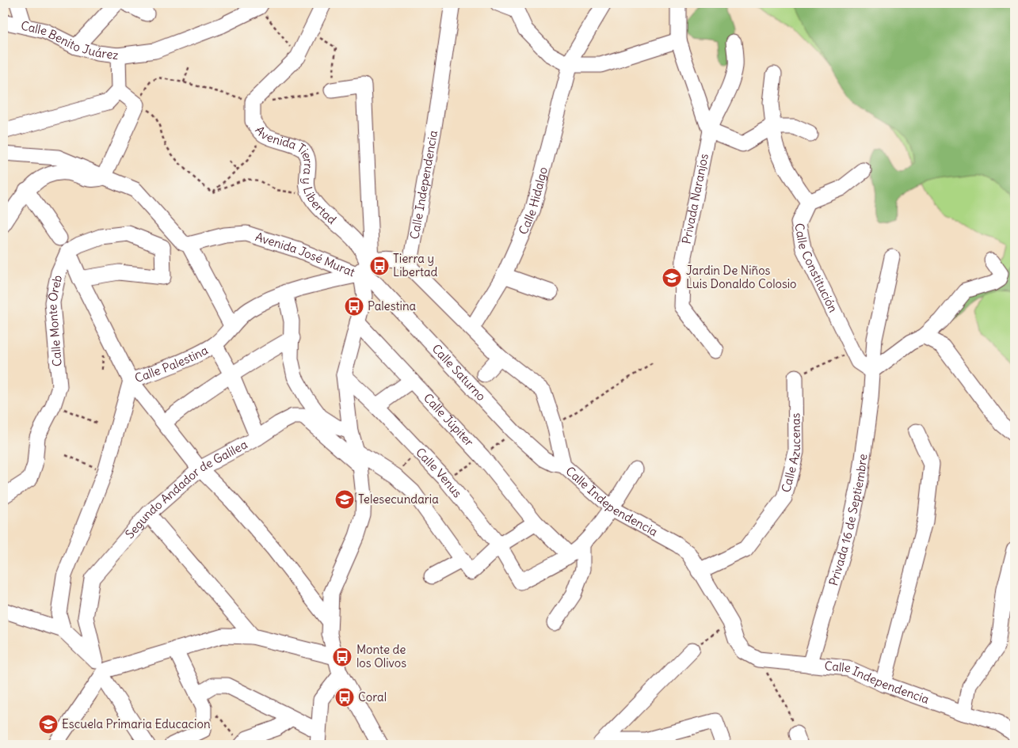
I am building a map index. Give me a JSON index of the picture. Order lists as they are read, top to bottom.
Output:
{
  "streets": {
    "street": [
      "Calle Benito Juárez",
      "Avenida Tierra y Libertad",
      "Calle Independencia",
      "Privada Naranjos",
      "Calle Hidalgo",
      "Avenida José Murat",
      "Calle Constitución",
      "Calle Monte Oreb",
      "Calle Palestina",
      "Calle Saturno",
      "Calle Júpiter",
      "Calle Azucenas",
      "Calle Venus",
      "Segundo Andador de Galilea",
      "Privada 16 de Septiembre"
    ]
  },
  "crossings": [
    ["Avenida Tierra y Libertad", "Avenida José Murat"],
    ["Avenida Tierra y Libertad", "Calle Palestina"],
    ["Avenida Tierra y Libertad", "Calle Saturno"],
    ["Calle Independencia", "Calle Hidalgo"],
    ["Calle Independencia", "Calle Palestina"],
    ["Calle Independencia", "Calle Saturno"],
    ["Calle Independencia", "Calle Azucenas"],
    ["Calle Independencia", "Privada 16 de Septiembre"],
    ["Avenida José Murat", "Calle Palestina"],
    ["Avenida José Murat", "Calle Saturno"],
    ["Avenida José Murat", "Calle Júpiter"],
    ["Avenida José Murat", "Calle Venus"],
    ["Avenida José Murat", "Segundo Andador de Galilea"],
    ["Calle Constitución", "Privada 16 de Septiembre"],
    ["Calle Palestina", "Calle Saturno"],
    ["Calle Júpiter", "Calle Venus"]
  ],
  "places": {
    "bus stop": [
      "Tierra y Libertad",
      "Palestina",
      "Monte de los Olivos",
      "Coral"
    ],
    "school or university": ["Jardin De Niños Luis Donaldo Colosio", "Telesecundaria", "Escuela Primaria Educacion"]
  }
}
